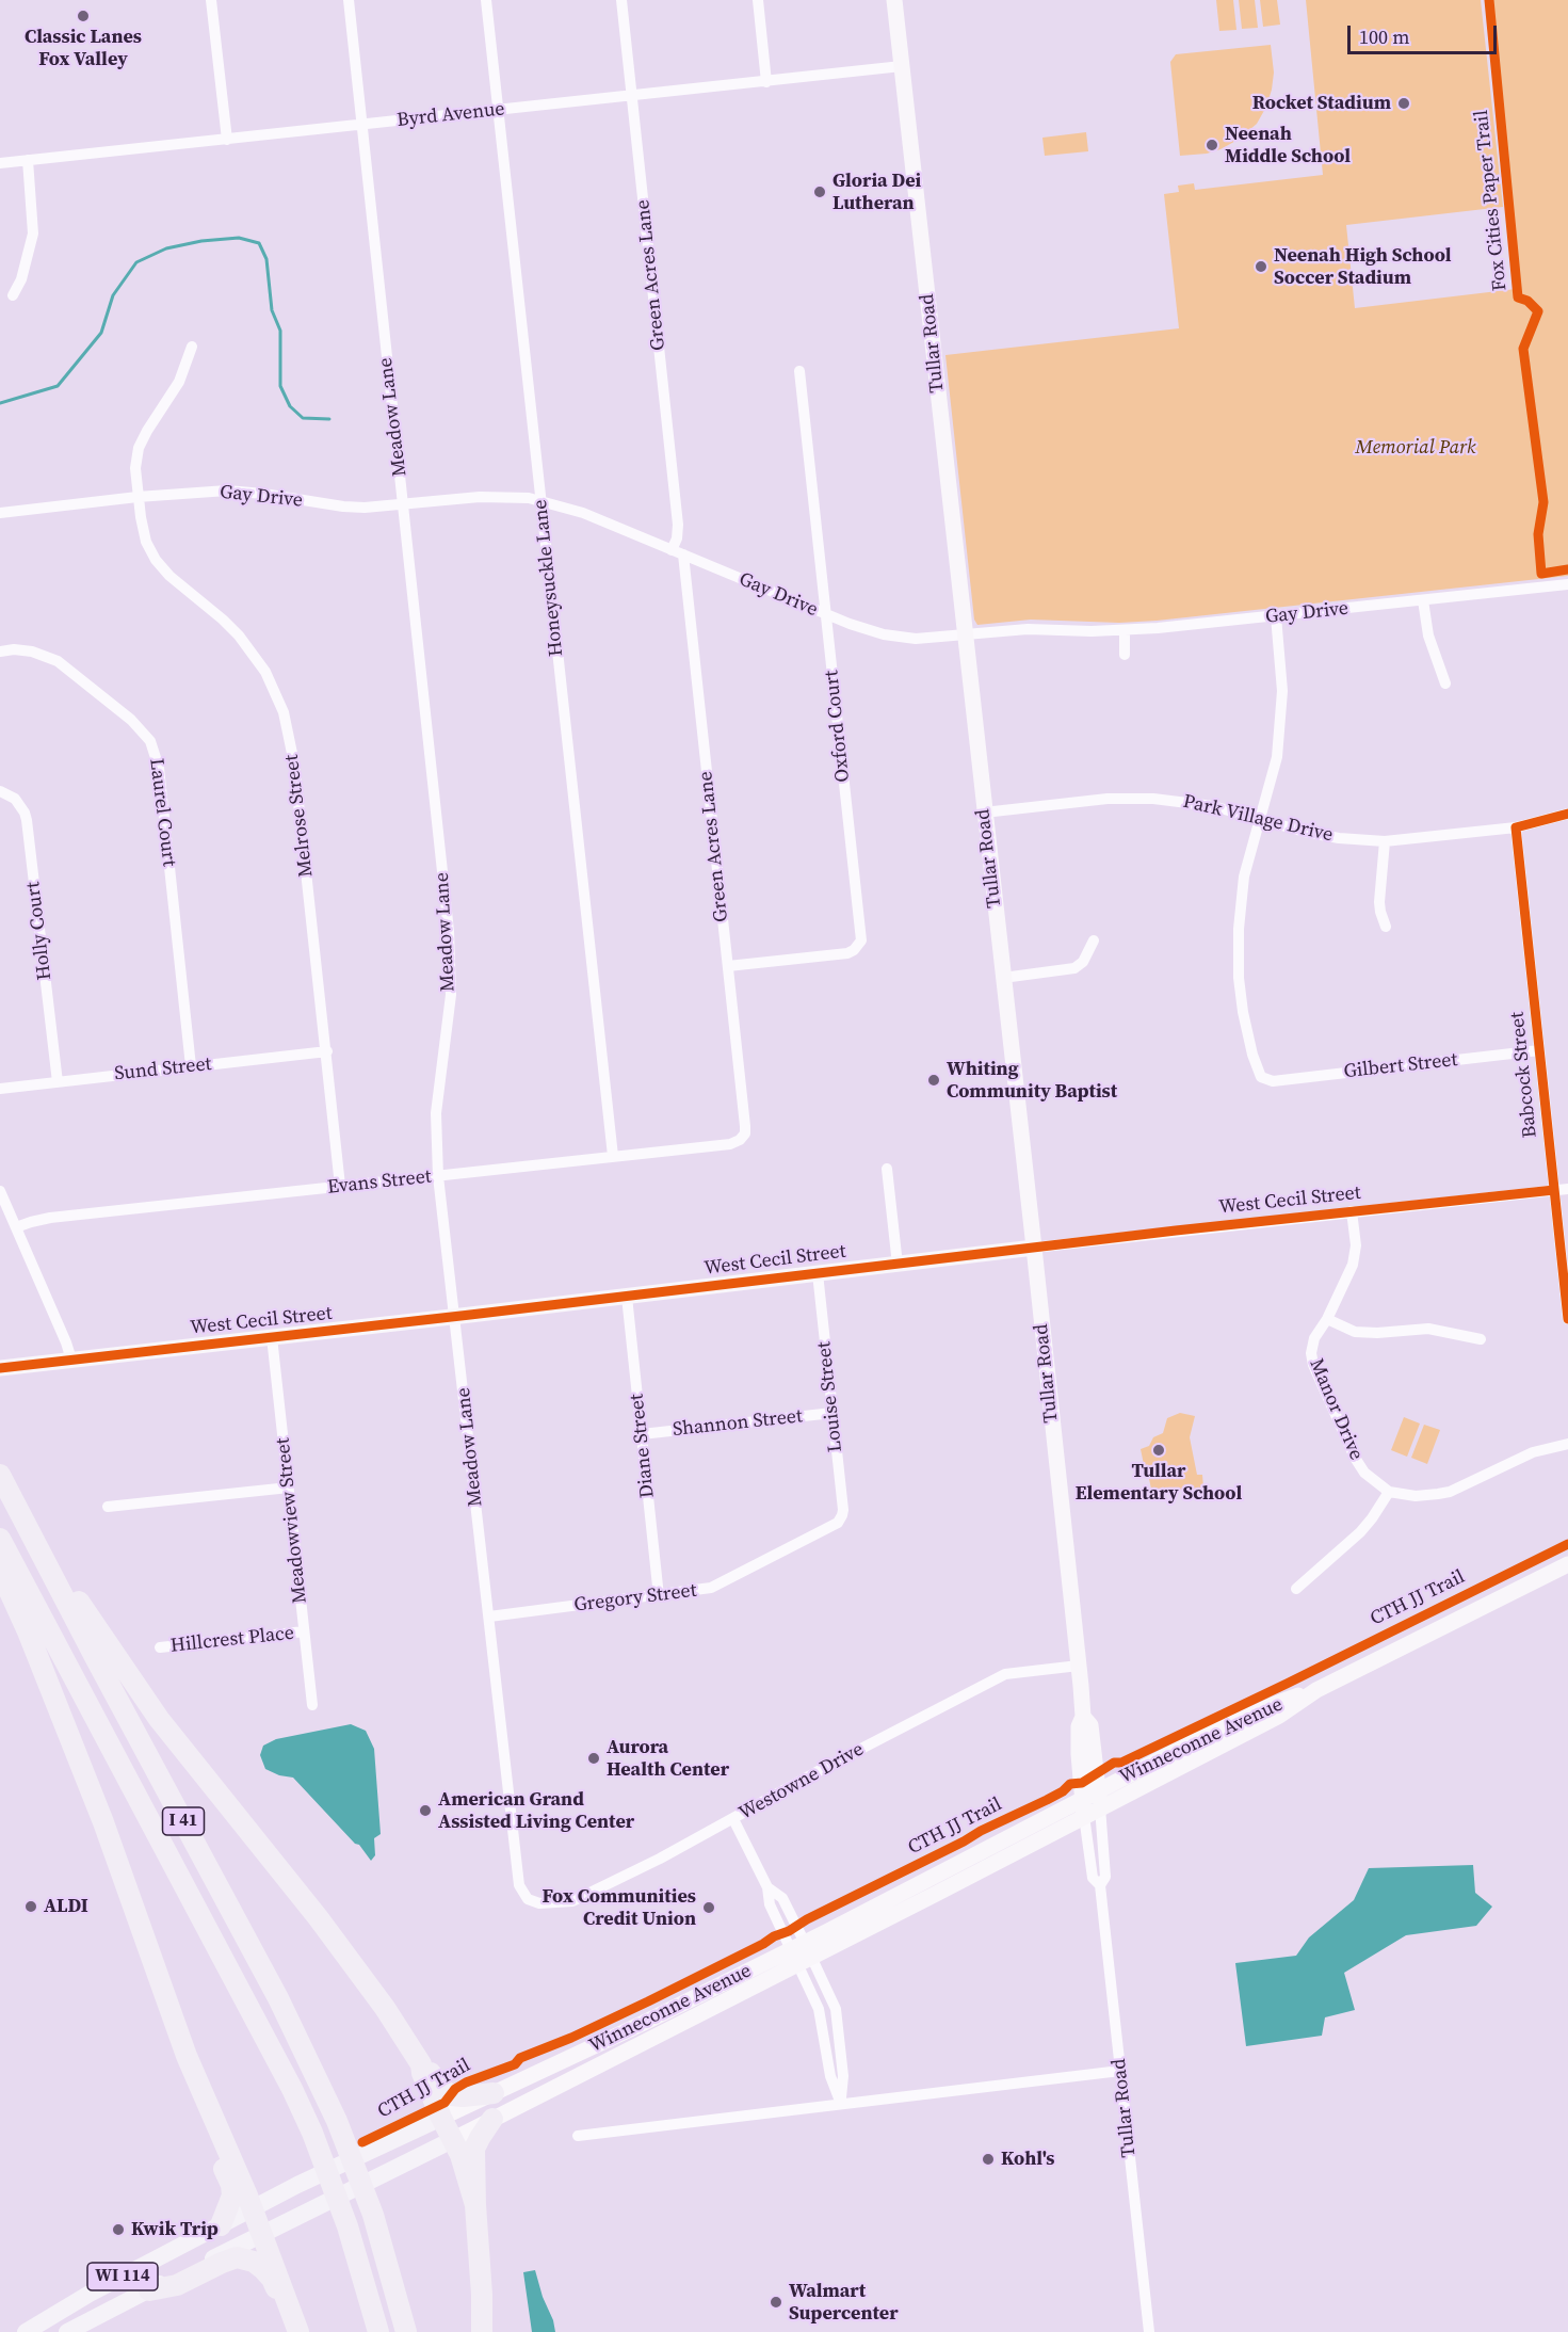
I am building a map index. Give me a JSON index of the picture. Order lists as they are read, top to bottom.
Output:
{
  "streets": {
    "highway": ["I 41"],
    "main road": [
      "Tullar Road",
      "West Cecil Street",
      "Winneconne Avenue",
      "WI 114"
    ],
    "street": [
      "Byrd Avenue",
      "Green Acres Lane",
      "Meadow Lane",
      "Gay Drive",
      "Honeysuckle Lane",
      "Oxford Court",
      "Laurel Court",
      "Melrose Street",
      "Park Village Drive",
      "Holly Court",
      "Gilbert Street",
      "Sund Street",
      "Babcock Street",
      "Evans Street",
      "Louise Street",
      "Manor Drive",
      "Shannon Street",
      "Diane Street",
      "Meadowview Street",
      "Gregory Street",
      "Hillcrest Place",
      "Westowne Drive"
    ],
    "cycle path": ["Fox Cities Paper Trail", "CTH JJ Trail"]
  },
  "crossings": [
    ["Byrd Avenue", "Green Acres Lane"],
    ["Byrd Avenue", "Tullar Road"],
    ["Byrd Avenue", "Meadow Lane"],
    ["Byrd Avenue", "Honeysuckle Lane"],
    ["Green Acres Lane", "Gay Drive"],
    ["Green Acres Lane", "Oxford Court"],
    ["Green Acres Lane", "Evans Street"],
    ["Tullar Road", "Gay Drive"],
    ["Tullar Road", "Park Village Drive"],
    ["Tullar Road", "West Cecil Street"],
    ["Tullar Road", "Winneconne Avenue"],
    ["Tullar Road", "Westowne Drive"],
    ["Meadow Lane", "Gay Drive"],
    ["Meadow Lane", "Evans Street"],
    ["Meadow Lane", "West Cecil Street"],
    ["Meadow Lane", "Gregory Street"],
    ["Meadow Lane", "Westowne Drive"],
    ["Gay Drive", "Honeysuckle Lane"],
    ["Gay Drive", "Oxford Court"],
    ["Gay Drive", "Melrose Street"],
    ["Honeysuckle Lane", "Evans Street"],
    ["Laurel Court", "Sund Street"],
    ["Melrose Street", "Sund Street"],
    ["Melrose Street", "Evans Street"],
    ["Park Village Drive", "Gilbert Street"],
    ["Park Village Drive", "Babcock Street"],
    ["Holly Court", "Sund Street"],
    ["Gilbert Street", "Babcock Street"],
    ["Babcock Street", "West Cecil Street"],
    ["West Cecil Street", "Louise Street"],
    ["West Cecil Street", "Manor Drive"],
    ["West Cecil Street", "Diane Street"],
    ["West Cecil Street", "Meadowview Street"],
    ["Louise Street", "Shannon Street"],
    ["Louise Street", "Gregory Street"],
    ["Shannon Street", "Diane Street"],
    ["Diane Street", "Gregory Street"],
    ["Meadowview Street", "Hillcrest Place"]
  ],
  "parks": ["Memorial Park"],
  "places": [
    "Classic Lanes Fox Valley",
    "Rocket Stadium",
    "Neenah Middle School",
    "Gloria Dei Lutheran",
    "Neenah High School Soccer Stadium",
    "Whiting Community Baptist",
    "Tullar Elementary School",
    "Aurora Health Center",
    "American Grand Assisted Living Center",
    "ALDI",
    "Fox Communities Credit Union",
    "Kohl's",
    "Kwik Trip",
    "Walmart Supercenter"
  ],
  "scale_bar": "100 m"
}
